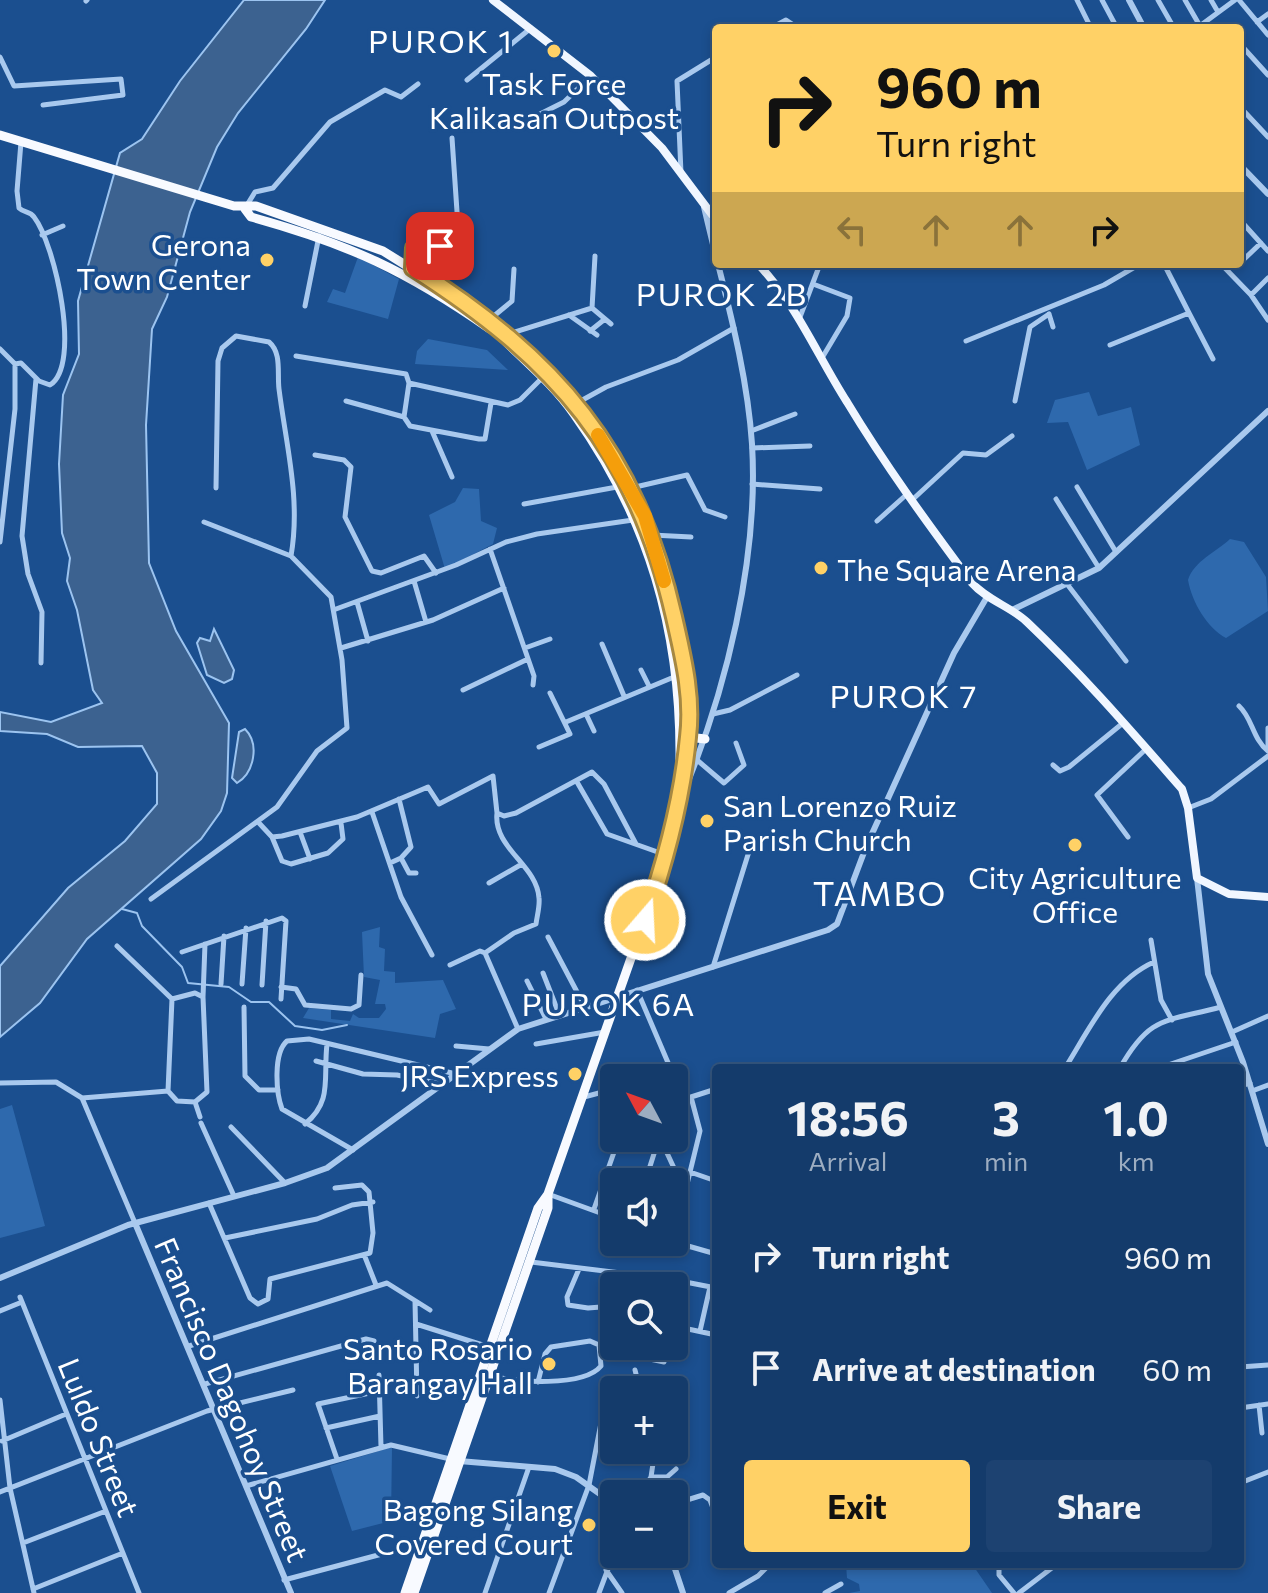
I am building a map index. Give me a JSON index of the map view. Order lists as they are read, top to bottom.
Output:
{
  "streets": {
    "street": ["Francisco Dagohoy Street", "Luldo Street"]
  },
  "districts": [
    "PUROK 1",
    "PUROK 2B",
    "PUROK 7",
    "TAMBO",
    "PUROK 6A"
  ],
  "places": [
    "Task Force Kalikasan Outpost",
    "Gerona Town Center",
    "The Square Arena",
    "San Lorenzo Ruiz Parish Church",
    "City Agriculture Office",
    "JRS Express",
    "Santo Rosario Barangay Hall",
    "Bagong Silang Covered Court"
  ],
  "north": "top left",
  "page": {
    "turn": ["960 m", "Turn right"],
    "map_buttons": ["+", "−"],
    "eta": [
      "18:56",
      "Arrival",
      "3",
      "min",
      "1.0",
      "km"
    ],
    "list": [
      {
        "name": "Turn right",
        "value": "960 m"
      },
      {
        "name": "Arrive at destination",
        "value": "60 m"
      }
    ],
    "buttons": ["Exit", "Share"]
  }
}
